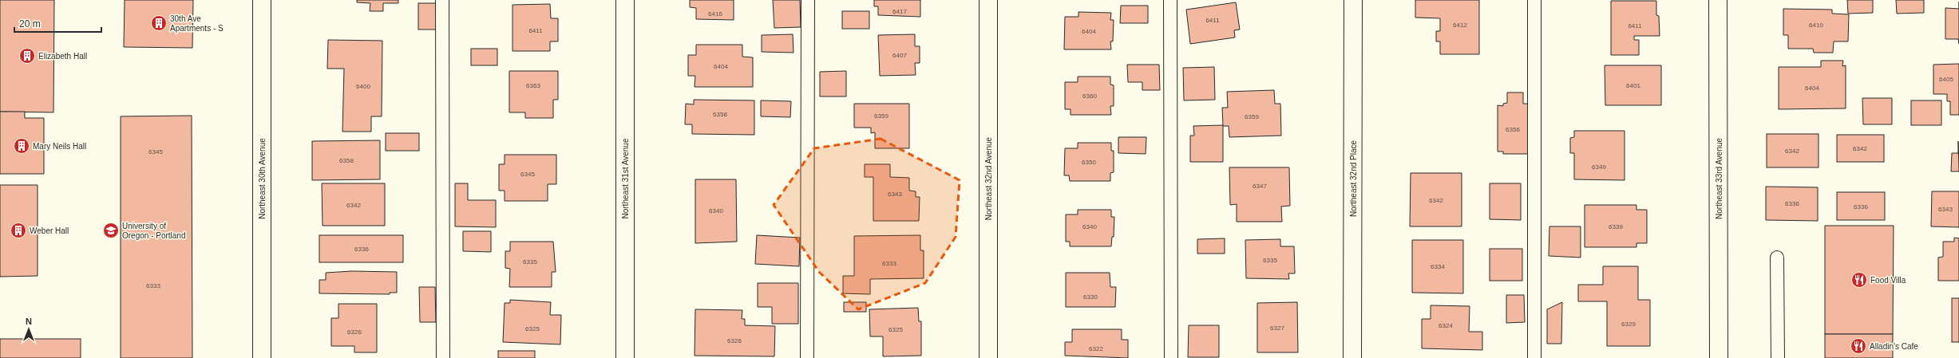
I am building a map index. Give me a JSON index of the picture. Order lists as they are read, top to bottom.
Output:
{
  "streets": {
    "street": [
      "Northeast 30th Avenue",
      "Northeast 31st Avenue",
      "Northeast 32nd Avenue",
      "Northeast 32nd Place",
      "Northeast 33rd Avenue"
    ]
  },
  "places": {
    "building": [
      "30th Ave Apartments - S",
      "Elizabeth Hall",
      "Mary Neils Hall",
      "Weber Hall"
    ],
    "school or university": ["University of Oregon - Portland"],
    "restaurant": ["Food Villa", "Alladin's Cafe"]
  },
  "house_numbers": [
    "6417",
    "6416",
    "6411",
    "6412",
    "6410",
    "6411",
    "6411",
    "6404",
    "6407",
    "6404",
    "6405",
    "6363",
    "6401",
    "6400",
    "6404",
    "6360",
    "6358",
    "6359",
    "6359",
    "6356",
    "6342",
    "6342",
    "6345",
    "6358",
    "6350",
    "6349",
    "6345",
    "6347",
    "6343",
    "6342",
    "6336",
    "6342",
    "6336",
    "6343",
    "6340",
    "6340",
    "6339",
    "6336",
    "6335",
    "6335",
    "6333",
    "6334",
    "6333",
    "6330",
    "6329",
    "6324",
    "6327",
    "6325",
    "6325",
    "6326",
    "6326",
    "6322"
  ],
  "scale_bar": "20 m",
  "north": "top"
}
